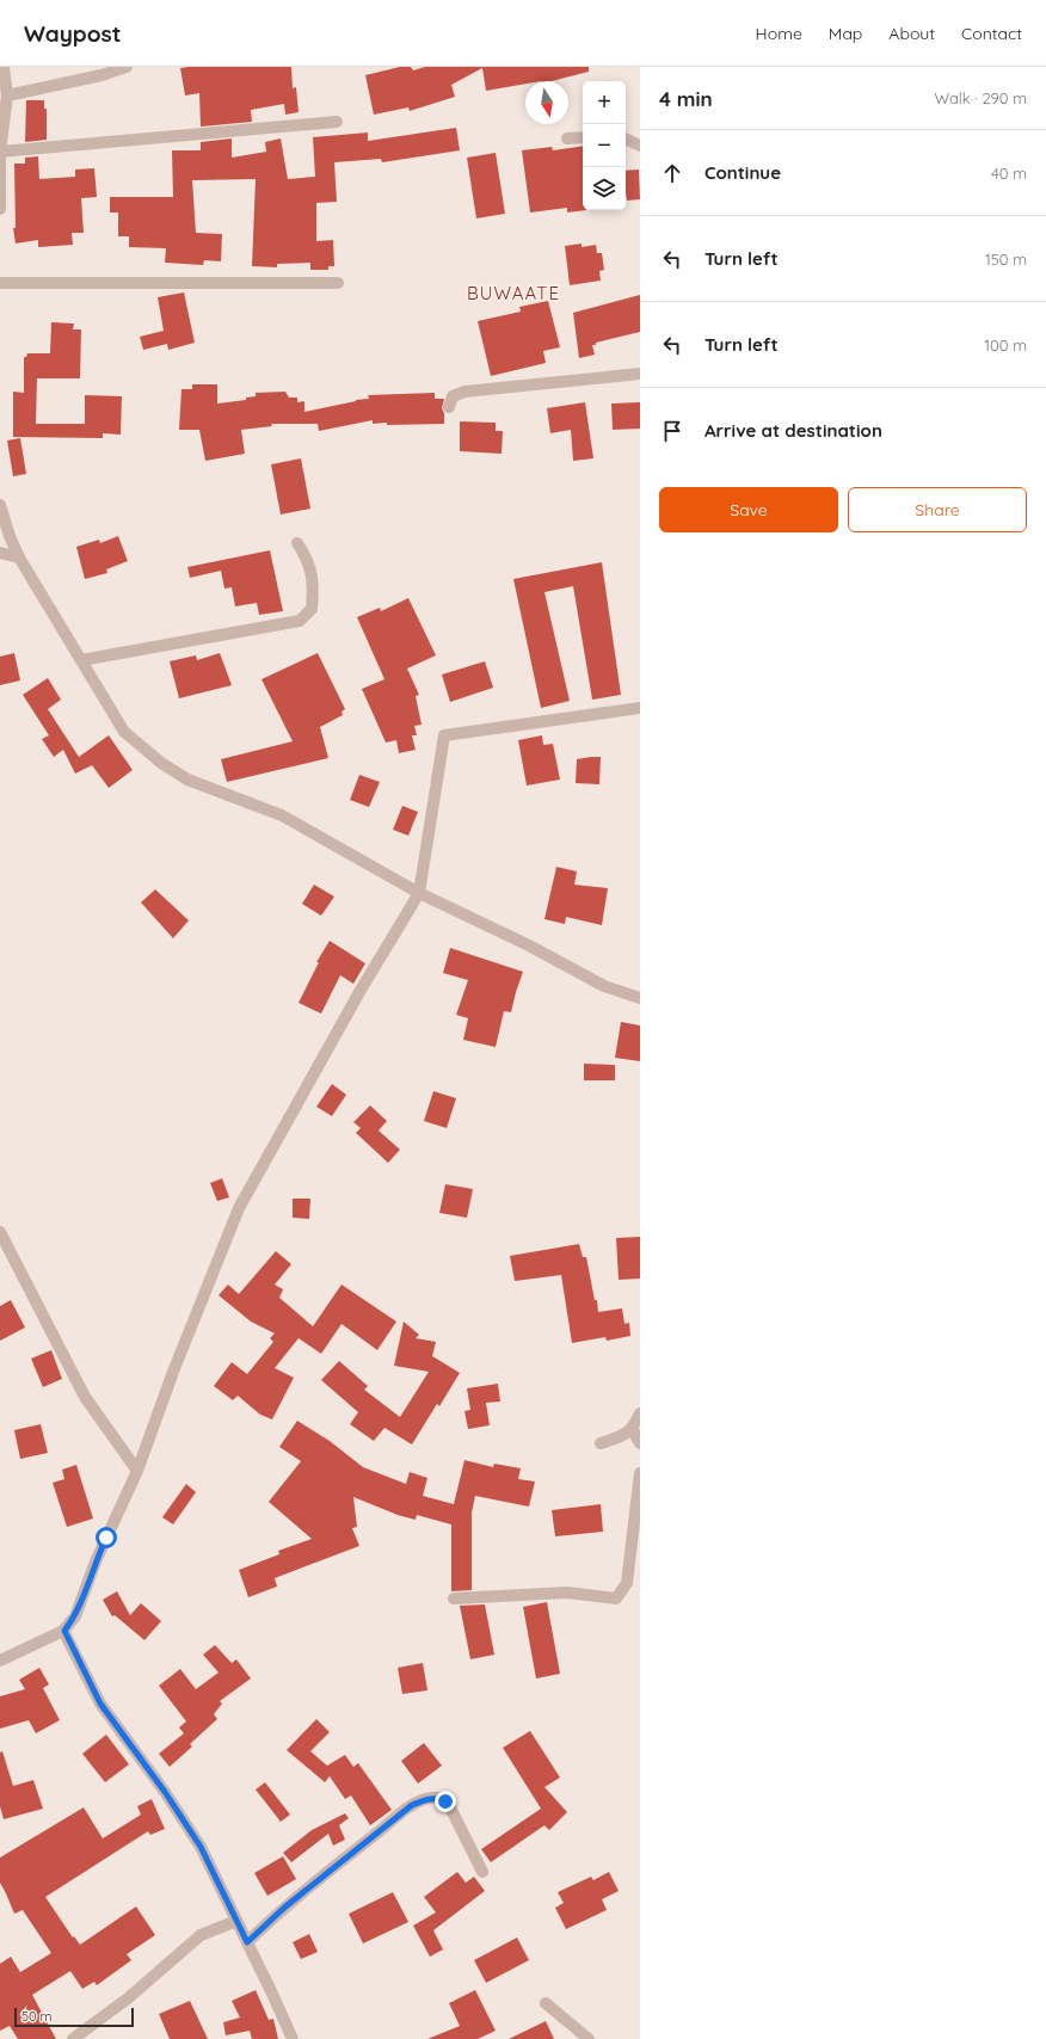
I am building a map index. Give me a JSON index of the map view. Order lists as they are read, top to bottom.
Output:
{
  "districts": ["BUWAATE"],
  "scale_bar": "50 m",
  "north": "bottom",
  "page": {
    "header": "Waypost",
    "nav": [
      "Home",
      "Map",
      "About",
      "Contact"
    ],
    "heading": ["4 min", "Walk · 290 m"],
    "map_buttons": ["+", "−"],
    "list": [
      ["Continue", "40 m"],
      ["Turn left", "150 m"],
      ["Turn left", "100 m"],
      "Arrive at destination"
    ],
    "buttons": ["Save", "Share"],
    "scale": "50 m"
  }
}
